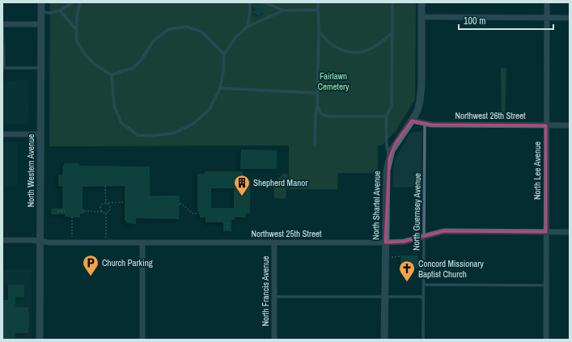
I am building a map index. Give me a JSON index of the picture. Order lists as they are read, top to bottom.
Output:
{
  "streets": {
    "street": [
      "Northwest 26th Street",
      "North Western Avenue",
      "North Lee Avenue",
      "North Shartel Avenue",
      "Northwest 25th Street",
      "North Francis Avenue"
    ],
    "lane": ["North Guernsey Avenue"]
  },
  "crossings": [
    ["Northwest 26th Street", "North Lee Avenue"],
    ["Northwest 26th Street", "North Shartel Avenue"],
    ["Northwest 26th Street", "North Guernsey Avenue"],
    ["North Western Avenue", "Northwest 25th Street"],
    ["North Lee Avenue", "Northwest 25th Street"],
    ["North Shartel Avenue", "Northwest 25th Street"],
    ["North Guernsey Avenue", "Northwest 25th Street"],
    ["Northwest 25th Street", "North Francis Avenue"]
  ],
  "parks": ["Fairlawn Cemetery"],
  "places": {
    "building": ["Shepherd Manor"],
    "parking": ["Church Parking"],
    "church": ["Concord Missionary Baptist Church"]
  },
  "scale_bar": "100 m"
}
